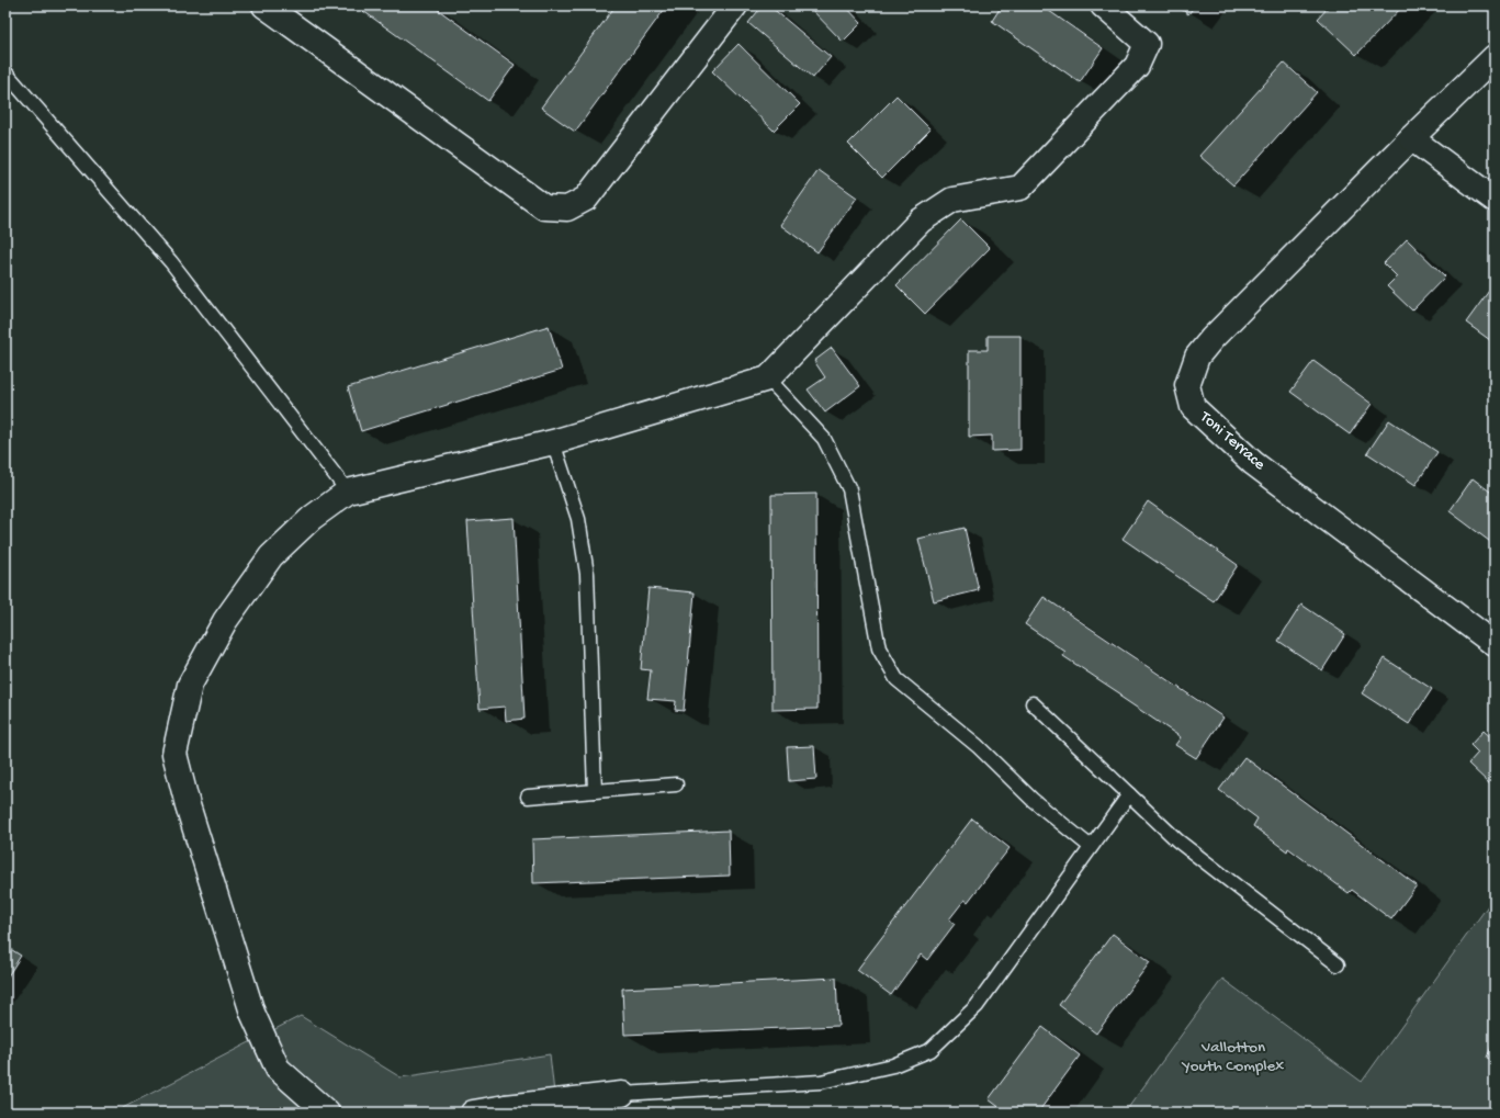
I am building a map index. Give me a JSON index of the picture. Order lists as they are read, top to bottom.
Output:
{
  "streets": {
    "street": ["Toni Terrace"]
  },
  "parks": ["Vallotton Youth Complex"]
}
